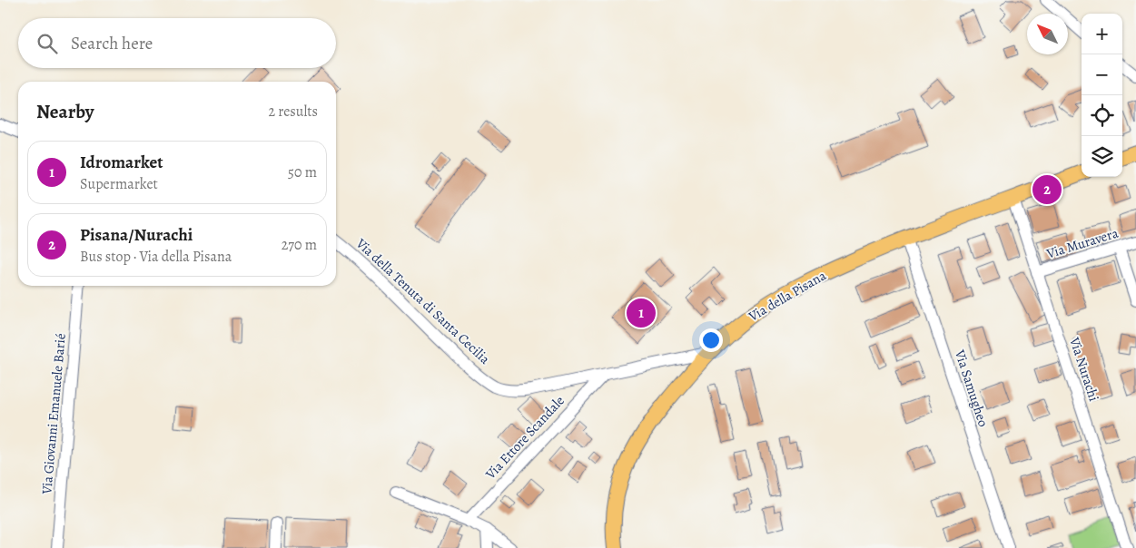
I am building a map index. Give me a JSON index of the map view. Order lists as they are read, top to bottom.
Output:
{
  "streets": {
    "main road": ["Via della Pisana"],
    "street": [
      "Via Muravera",
      "Via della Tenuta di Santa Cecilia",
      "Via Nurachi",
      "Via Samugheo",
      "Via Giovanni Emanuele Barié",
      "Via Ettore Scandale"
    ]
  },
  "crossings": [
    ["Via Muravera", "Via Nurachi"],
    ["Via della Pisana", "Via della Tenuta di Santa Cecilia"],
    ["Via della Pisana", "Via Nurachi"],
    ["Via della Pisana", "Via Samugheo"],
    ["Via della Tenuta di Santa Cecilia", "Via Ettore Scandale"]
  ],
  "north": "top left",
  "page": {
    "map_buttons": ["+", "−"],
    "search": "Search here",
    "heading": ["Nearby", "2 results"],
    "list": [
      {
        "mark": "1",
        "name": "Idromarket",
        "note": "Supermarket",
        "value": "50 m"
      },
      {
        "mark": "2",
        "name": "Pisana/Nurachi",
        "note": "Bus stop · Via della Pisana",
        "value": "270 m"
      }
    ],
    "pins": ["2", "1"]
  }
}
